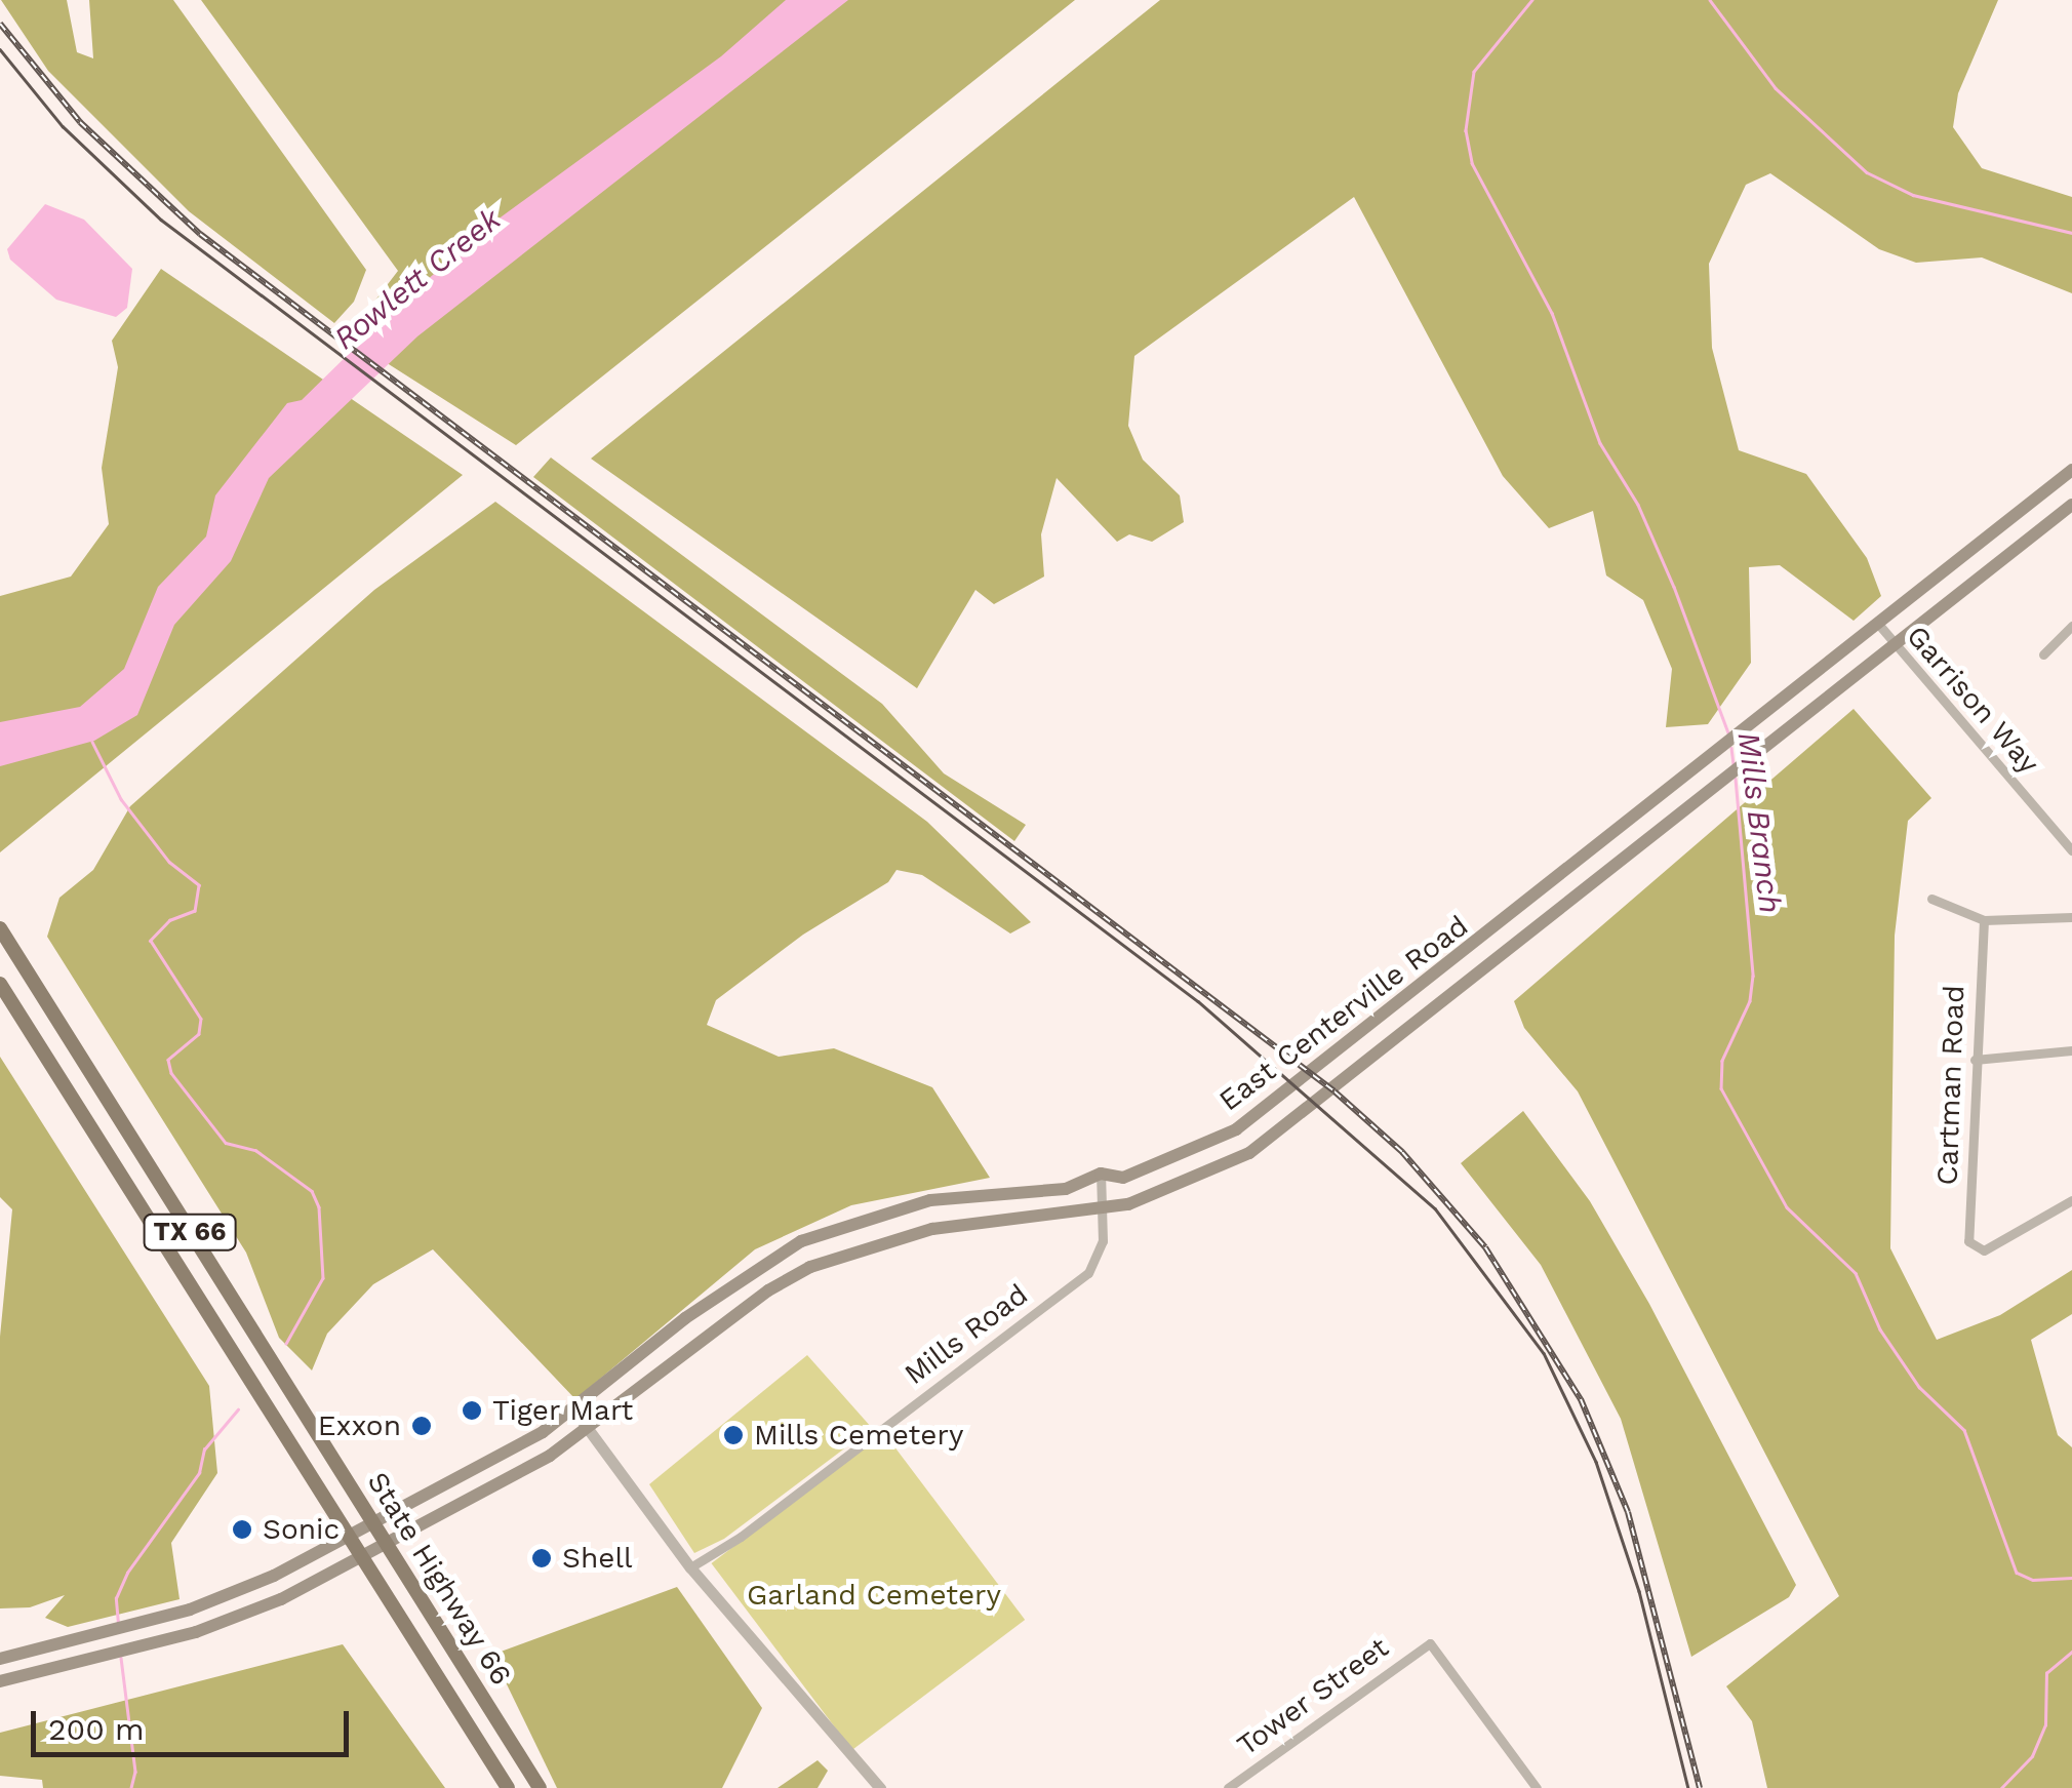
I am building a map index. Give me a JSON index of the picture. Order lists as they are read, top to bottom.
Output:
{
  "streets": {
    "main road": ["East Centerville Road", "TX 66", "State Highway 66"],
    "street": [
      "Garrison Way",
      "Cartman Road",
      "Mills Road",
      "Tower Street"
    ]
  },
  "crossings": [
    ["Garrison Way", "East Centerville Road"],
    ["East Centerville Road", "Mills Road"],
    ["East Centerville Road", "State Highway 66"]
  ],
  "water": ["Rowlett Creek", "Mills Branch"],
  "parks": ["Garland Cemetery"],
  "places": [
    "Tiger Mart",
    "Exxon",
    "Mills Cemetery",
    "Sonic",
    "Shell"
  ],
  "scale_bar": "200 m"
}
